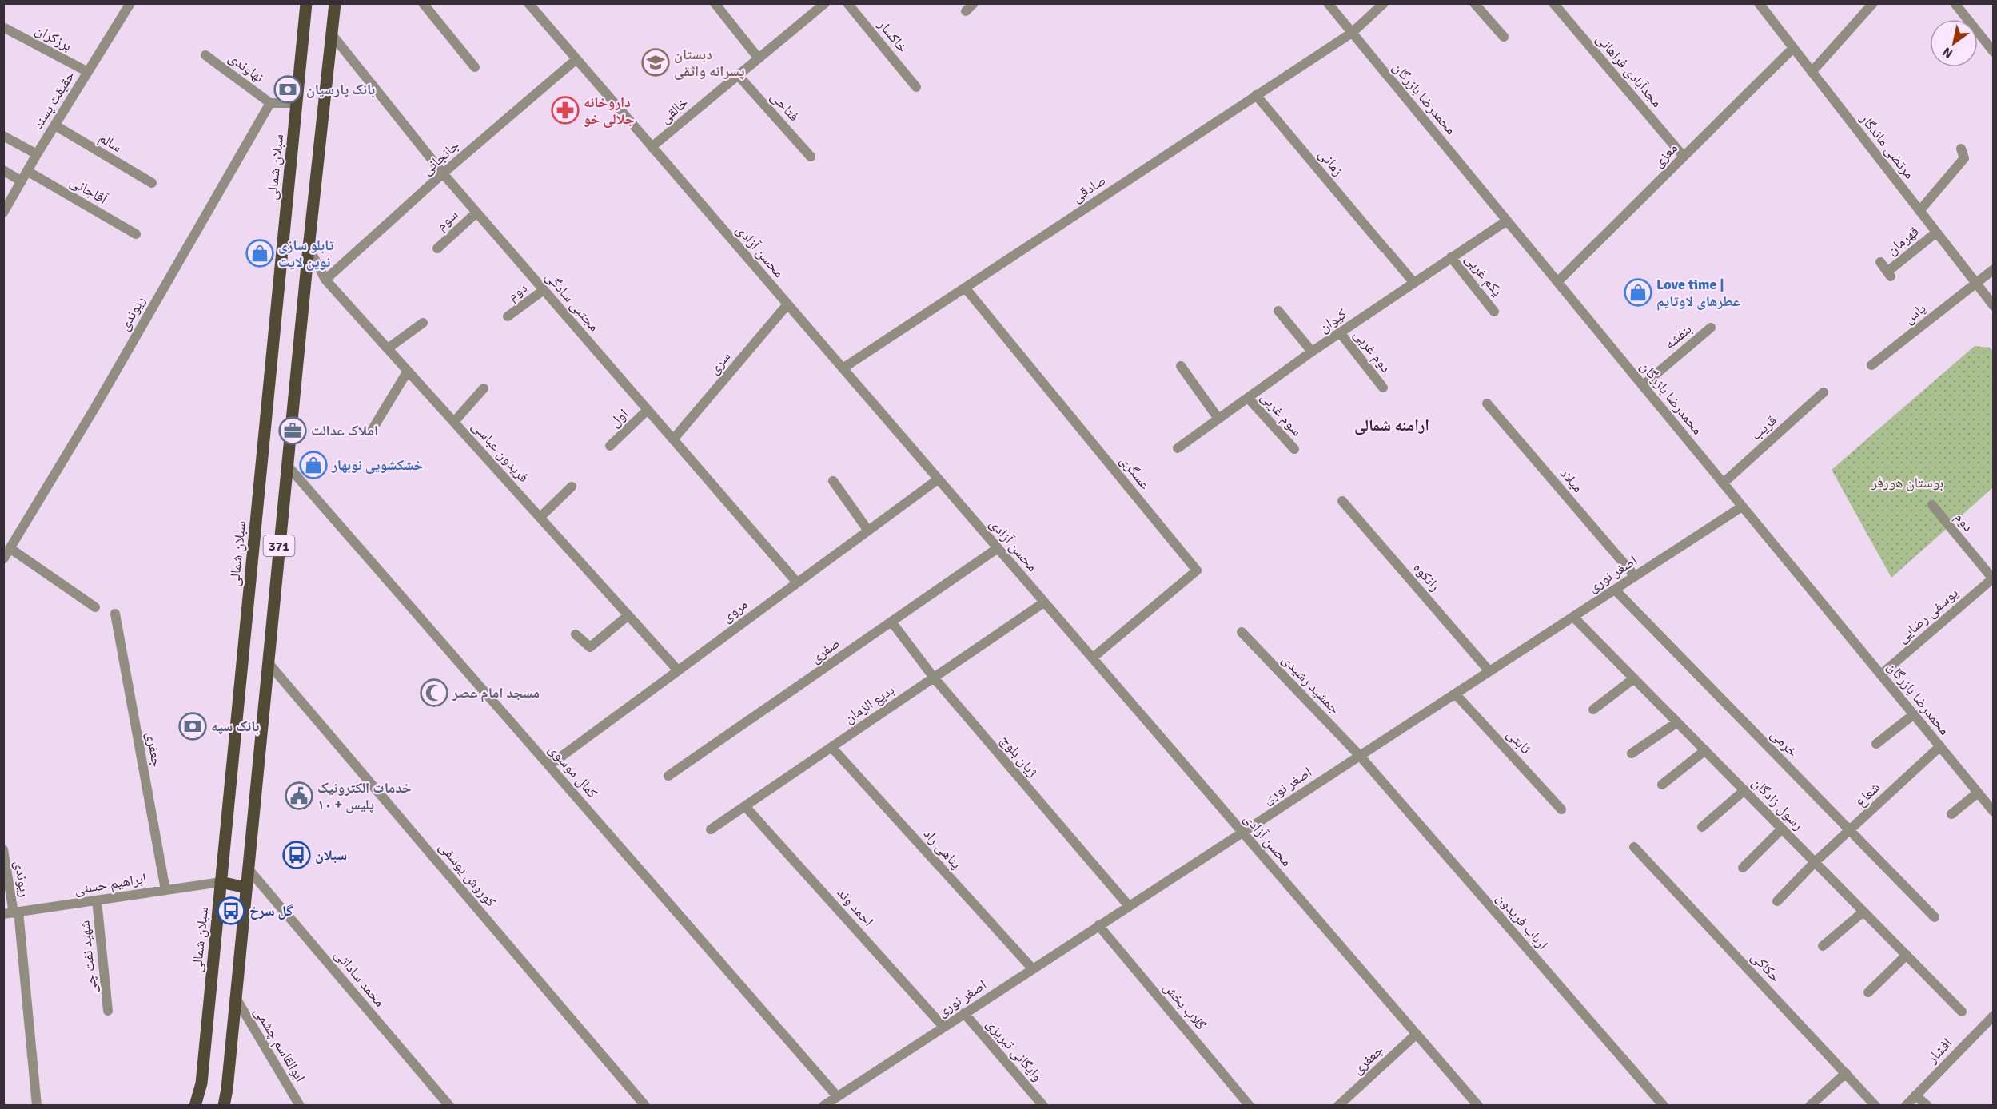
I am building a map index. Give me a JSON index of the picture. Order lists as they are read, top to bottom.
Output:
{
  "streets": {
    "main road": ["سبلان شمالی", "371"],
    "street": [
      "خاکسار",
      "برزگران",
      "نهاوندی",
      "مجدآبادی فراهانی",
      "محمدرضا بازرگان",
      "حقیقت پسند",
      "فتاحی",
      "خالقی",
      "سالم",
      "مرتضی ماندگار",
      "معزی",
      "جانجانی",
      "زمانی",
      "صادقی",
      "آقاجانی",
      "سوم",
      "قهرمان",
      "محسن آزادی",
      "یکم غربی",
      "دوم",
      "مجتبی سادگی",
      "ریوندی",
      "یاس",
      "کیوان",
      "بنفشه",
      "دوم غربی",
      "سری",
      "سوم غربی",
      "اول",
      "قریب",
      "فریدون عباسی",
      "عسگری",
      "میلاد",
      "اصغر نوری",
      "رانکوه",
      "مروی",
      "یوسفی رضایی",
      "صفری",
      "جمشید رشیدی",
      "بدیع الزمان",
      "ثابتی",
      "خرمی",
      "جعفری",
      "ژیان بلوچ",
      "کمال موسوی",
      "شعاع",
      "رسول زادگان",
      "پناهی راد",
      "کوروش یوسفی",
      "ابراهیم حسنی",
      "احمد وند",
      "ارباب فریدون",
      "شهید نفت چی",
      "حکاکی",
      "محمد ساداتی",
      "گلاب بخش",
      "ابوالقاسم چشمی",
      "وایگانی تبریزی",
      "افشار"
    ]
  },
  "crossings": [
    ["برزگران", "حقیقت پسند"],
    ["نهاوندی", "ریوندی"],
    ["مجدآبادی فراهانی", "معزی"],
    ["محمدرضا بازرگان", "معزی"],
    ["محمدرضا بازرگان", "صادقی"],
    ["محمدرضا بازرگان", "کیوان"],
    ["محمدرضا بازرگان", "بنفشه"],
    ["محمدرضا بازرگان", "قریب"],
    ["محمدرضا بازرگان", "اصغر نوری"],
    ["محمدرضا بازرگان", "یوسفی رضایی"],
    ["محمدرضا بازرگان", "شعاع"],
    ["حقیقت پسند", "سالم"],
    ["حقیقت پسند", "آقاجانی"],
    ["فتاحی", "خالقی"],
    ["خالقی", "محسن آزادی"],
    ["مرتضی ماندگار", "معزی"],
    ["مرتضی ماندگار", "قهرمان"],
    ["مرتضی ماندگار", "یاس"],
    ["جانجانی", "محسن آزادی"],
    ["جانجانی", "مجتبی سادگی"],
    ["جانجانی", "فریدون عباسی"],
    ["زمانی", "صادقی"],
    ["زمانی", "کیوان"],
    ["سبلان شمالی", "ابراهیم حسنی"],
    ["صادقی", "محسن آزادی"],
    ["صادقی", "عسگری"],
    ["سوم", "مجتبی سادگی"],
    ["محسن آزادی", "سری"],
    ["محسن آزادی", "عسگری"],
    ["محسن آزادی", "اصغر نوری"],
    ["محسن آزادی", "مروی"],
    ["محسن آزادی", "صفری"],
    ["محسن آزادی", "بدیع الزمان"],
    ["محسن آزادی", "جعفری"],
    ["یکم غربی", "کیوان"],
    ["دوم", "مجتبی سادگی"],
    ["دوم", "یوسفی رضایی"],
    ["مجتبی سادگی", "سری"],
    ["مجتبی سادگی", "اول"],
    ["مجتبی سادگی", "371"],
    ["مجتبی سادگی", "مروی"],
    ["ریوندی", "ابراهیم حسنی"],
    ["کیوان", "دوم غربی"],
    ["کیوان", "سوم غربی"],
    ["فریدون عباسی", "371"],
    ["فریدون عباسی", "مروی"],
    ["میلاد", "اصغر نوری"],
    ["371", "کمال موسوی"],
    ["371", "کوروش یوسفی"],
    ["371", "محمد ساداتی"],
    ["371", "ابوالقاسم چشمی"],
    ["اصغر نوری", "رانکوه"],
    ["اصغر نوری", "جمشید رشیدی"],
    ["اصغر نوری", "ثابتی"],
    ["اصغر نوری", "خرمی"],
    ["اصغر نوری", "ژیان بلوچ"],
    ["اصغر نوری", "کمال موسوی"],
    ["اصغر نوری", "رسول زادگان"],
    ["اصغر نوری", "پناهی راد"],
    ["اصغر نوری", "احمد وند"],
    ["اصغر نوری", "ارباب فریدون"],
    ["اصغر نوری", "گلاب بخش"],
    ["اصغر نوری", "وایگانی تبریزی"],
    ["مروی", "کمال موسوی"],
    ["صفری", "ژیان بلوچ"],
    ["جمشید رشیدی", "ارباب فریدون"],
    ["بدیع الزمان", "ژیان بلوچ"],
    ["بدیع الزمان", "پناهی راد"],
    ["بدیع الزمان", "احمد وند"],
    ["خرمی", "شعاع"],
    ["جعفری", "ابراهیم حسنی"],
    ["شعاع", "رسول زادگان"],
    ["ابراهیم حسنی", "شهید نفت چی"]
  ],
  "districts": ["ارامنه شمالی"],
  "parks": ["بوستان هورفر"],
  "places": {
    "school or university": ["دبستان پسرانه واثقی"],
    "bank": ["بانک پارسیان", "بانک سپه"],
    "pharmacy": ["داروخانه جلالی خو"],
    "shop": ["تابلو سازی نوین لایت", "Love time | عطرهای لاوتایم", "خشکشویی نوبهار"],
    "office": ["املاک عدالت"],
    "mosque": ["مسجد امام عصر"],
    "public building": ["خدمات الکترونیک پلیس + ۱۰"],
    "bus stop": ["سبلان", "گل سرخ"]
  },
  "north": "bottom left"
}
